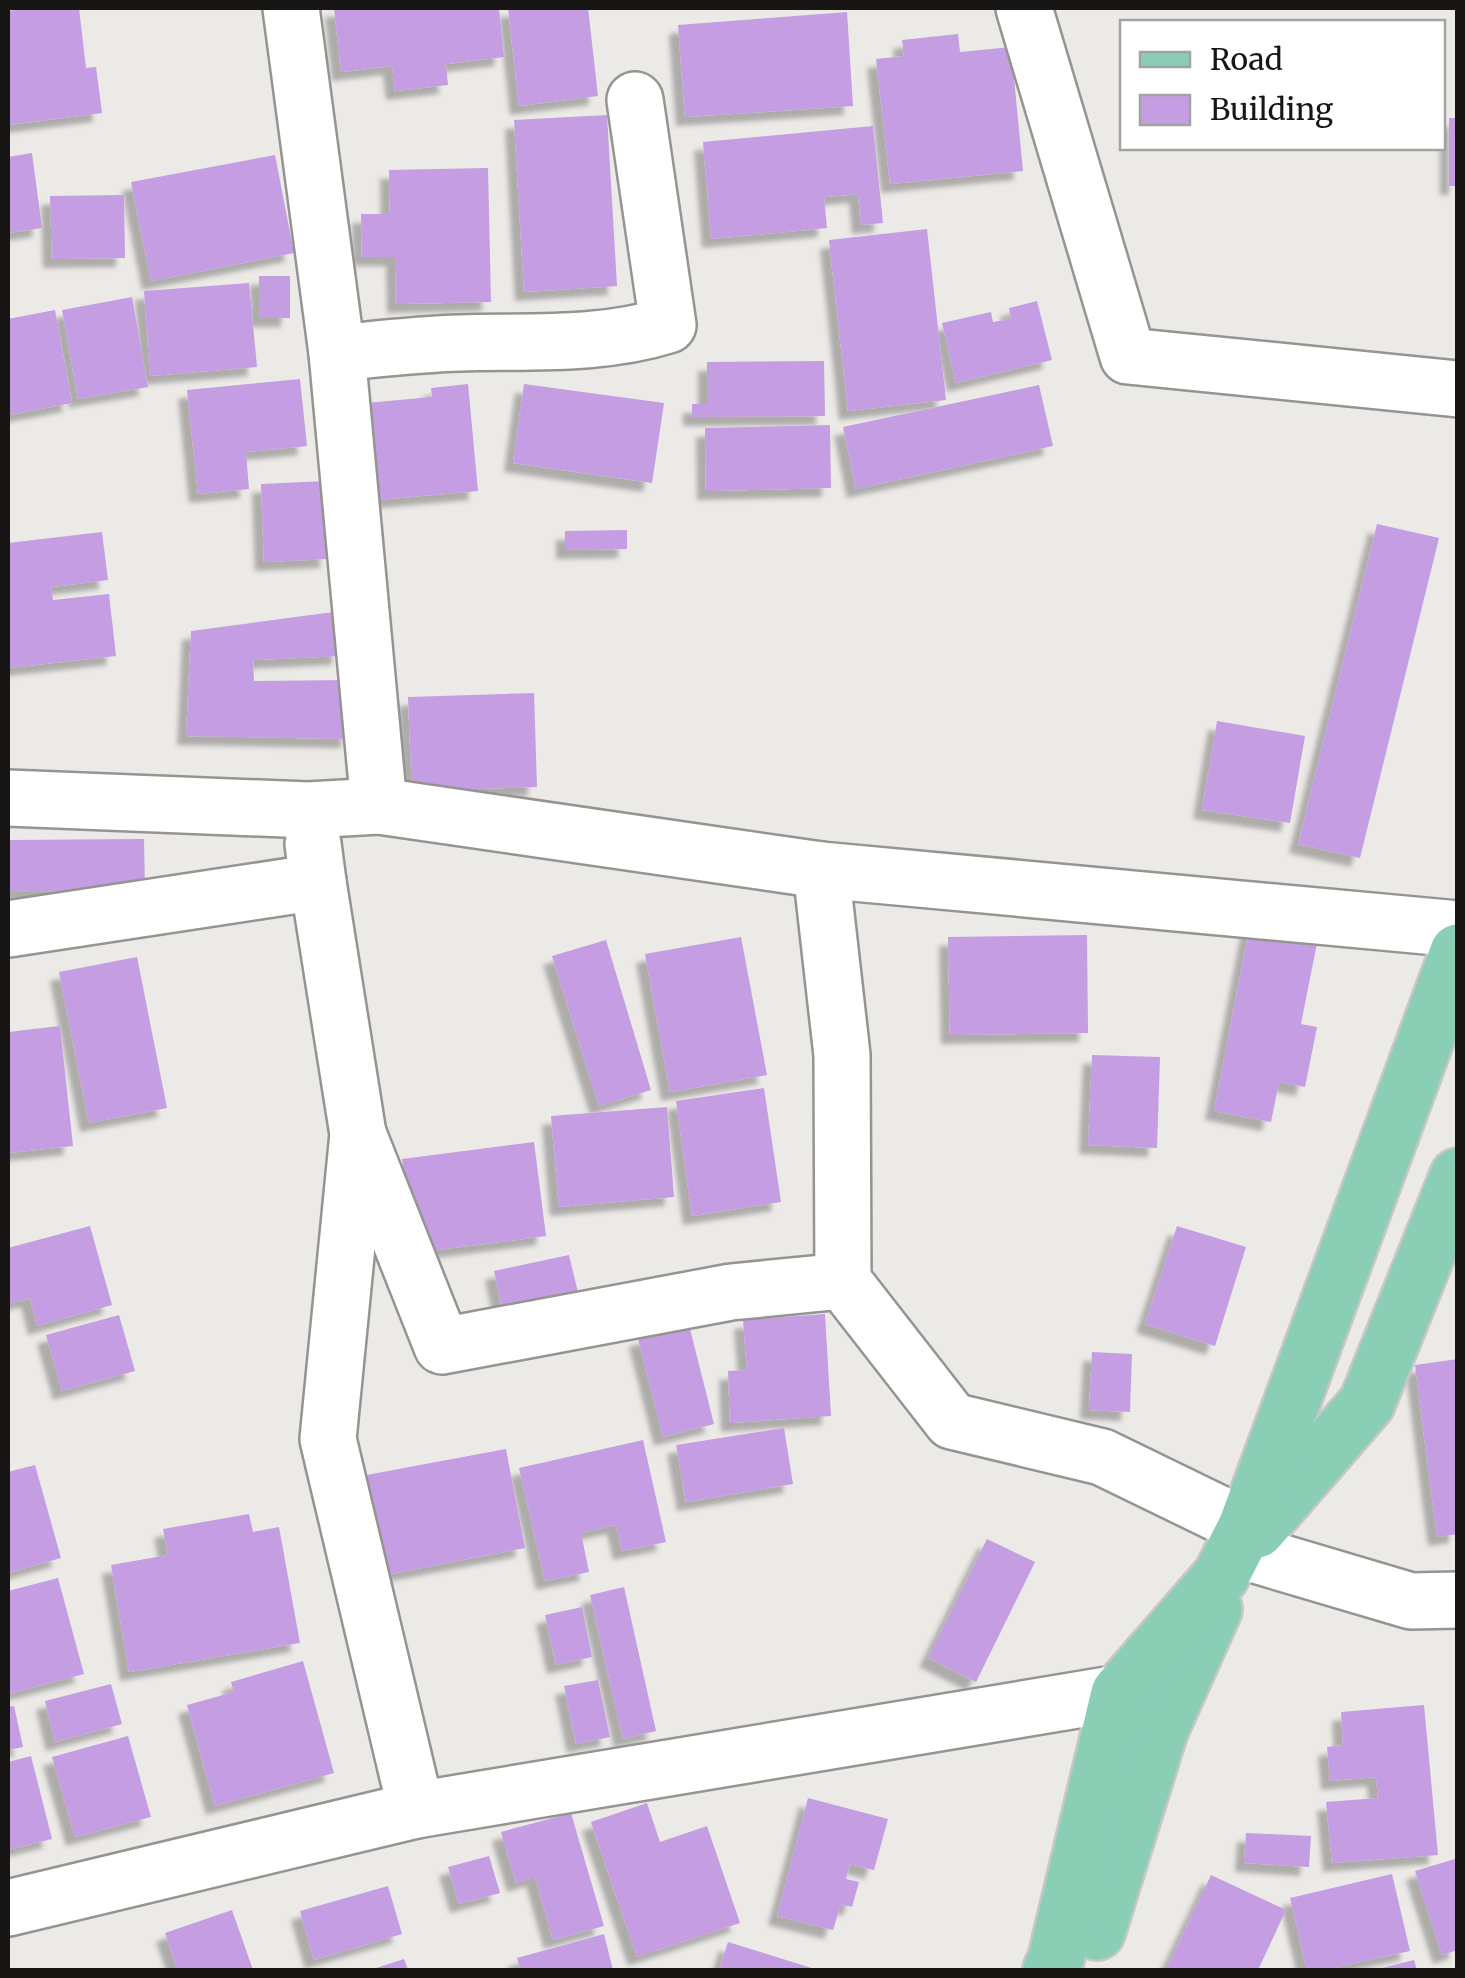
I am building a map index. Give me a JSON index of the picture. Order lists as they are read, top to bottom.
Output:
{
  "legend": ["Road", "Building"]
}
